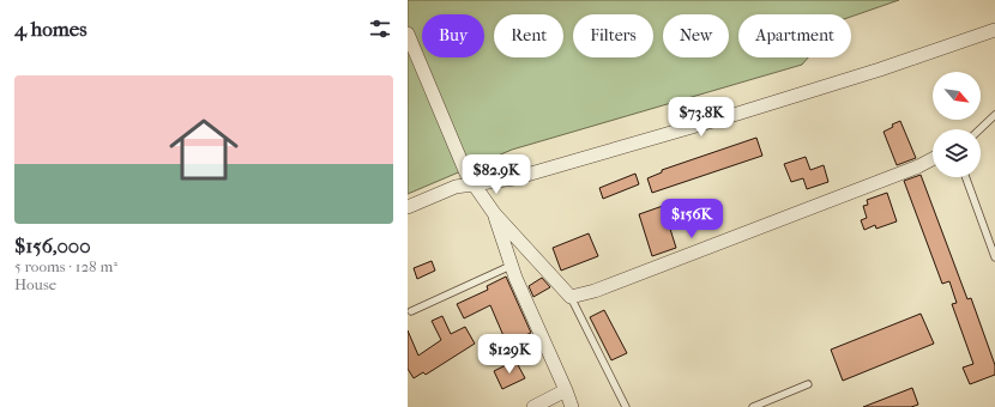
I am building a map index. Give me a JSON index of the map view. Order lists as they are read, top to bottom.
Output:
{
  "north": "bottom right",
  "page": {
    "heading": "4 homes",
    "chip": [
      "Buy",
      "Rent",
      "Filters",
      "New",
      "Apartment"
    ],
    "list": [
      {
        "name": "$156,000",
        "note": "5 rooms · 128 m² · House"
      }
    ],
    "price": [
      "$73.8K",
      "$82.9K",
      "$156K",
      "$129K"
    ]
  }
}
